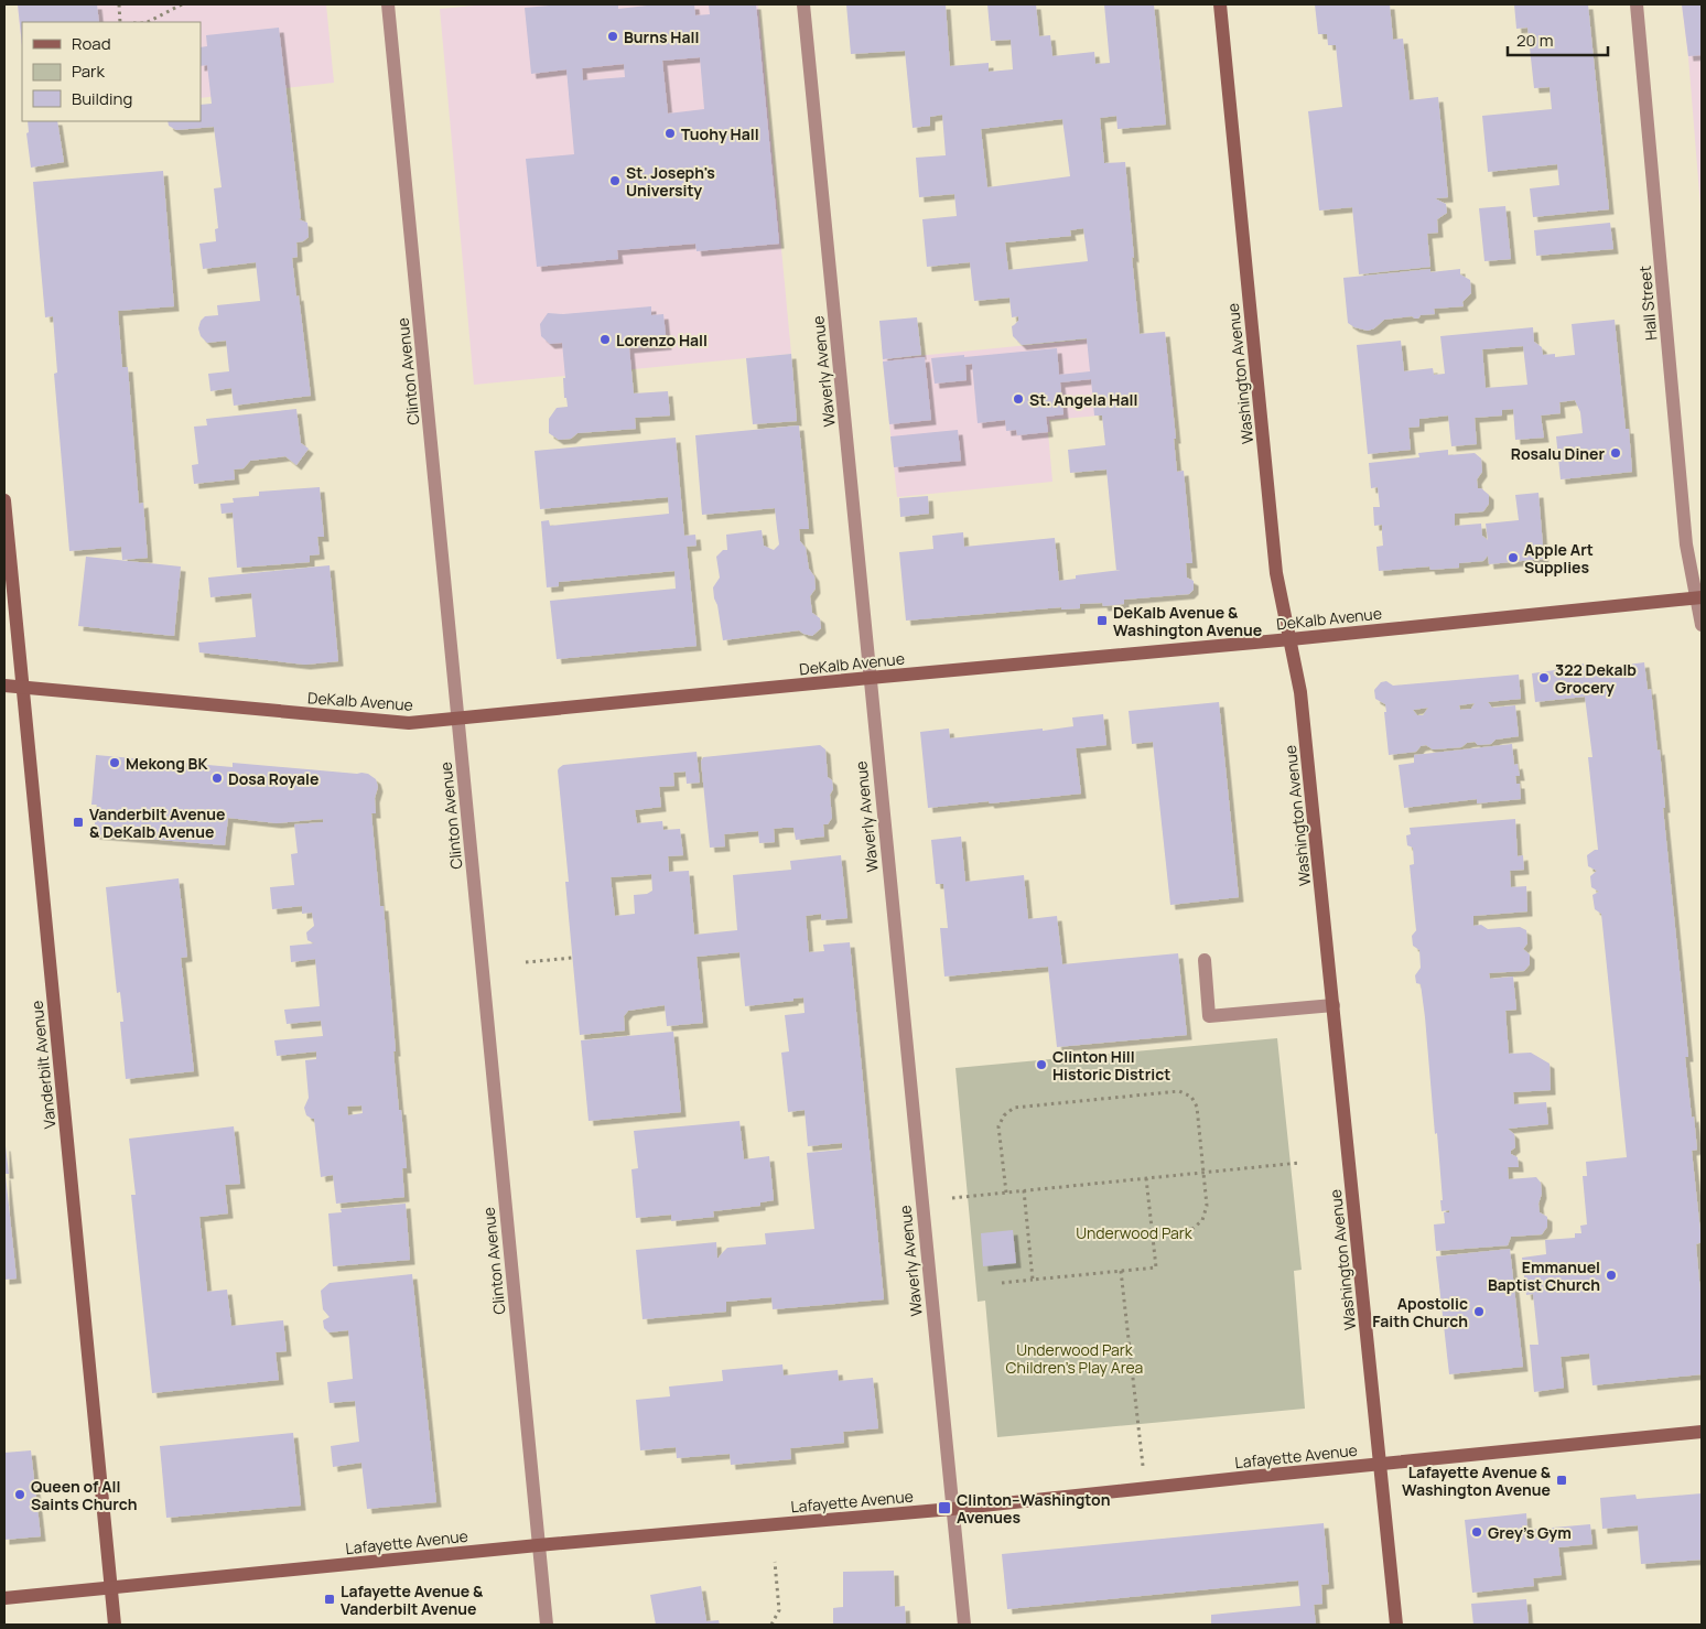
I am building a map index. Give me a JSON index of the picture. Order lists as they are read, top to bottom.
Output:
{
  "streets": {
    "main road": [
      "Washington Avenue",
      "DeKalb Avenue",
      "Vanderbilt Avenue",
      "Lafayette Avenue"
    ],
    "street": ["Hall Street", "Clinton Avenue", "Waverly Avenue"]
  },
  "crossings": [
    ["Hall Street", "DeKalb Avenue"],
    ["Clinton Avenue", "DeKalb Avenue"],
    ["Clinton Avenue", "Lafayette Avenue"],
    ["Waverly Avenue", "DeKalb Avenue"],
    ["Waverly Avenue", "Lafayette Avenue"],
    ["Washington Avenue", "DeKalb Avenue"],
    ["Washington Avenue", "Lafayette Avenue"],
    ["DeKalb Avenue", "Vanderbilt Avenue"],
    ["Vanderbilt Avenue", "Lafayette Avenue"]
  ],
  "parks": ["Underwood Park", "Underwood Park Children's Play Area"],
  "places": {
    "other": [
      "Burns Hall",
      "Tuohy Hall",
      "St. Joseph's University",
      "Lorenzo Hall",
      "St. Angela Hall",
      "Rosalu Diner",
      "Apple Art Supplies",
      "322 Dekalb Grocery",
      "Mekong BK",
      "Dosa Royale",
      "Clinton Hill Historic District",
      "Emmanuel Baptist Church",
      "Apostolic Faith Church",
      "Queen of All Saints Church",
      "Grey's Gym"
    ],
    "transit": [
      "DeKalb Avenue & Washington Avenue",
      "Vanderbilt Avenue & DeKalb Avenue",
      "Lafayette Avenue & Washington Avenue",
      "Clinton–Washington Avenues",
      "Lafayette Avenue & Vanderbilt Avenue"
    ]
  },
  "legend": ["Road", "Park", "Building"],
  "scale_bar": "20 m"
}
